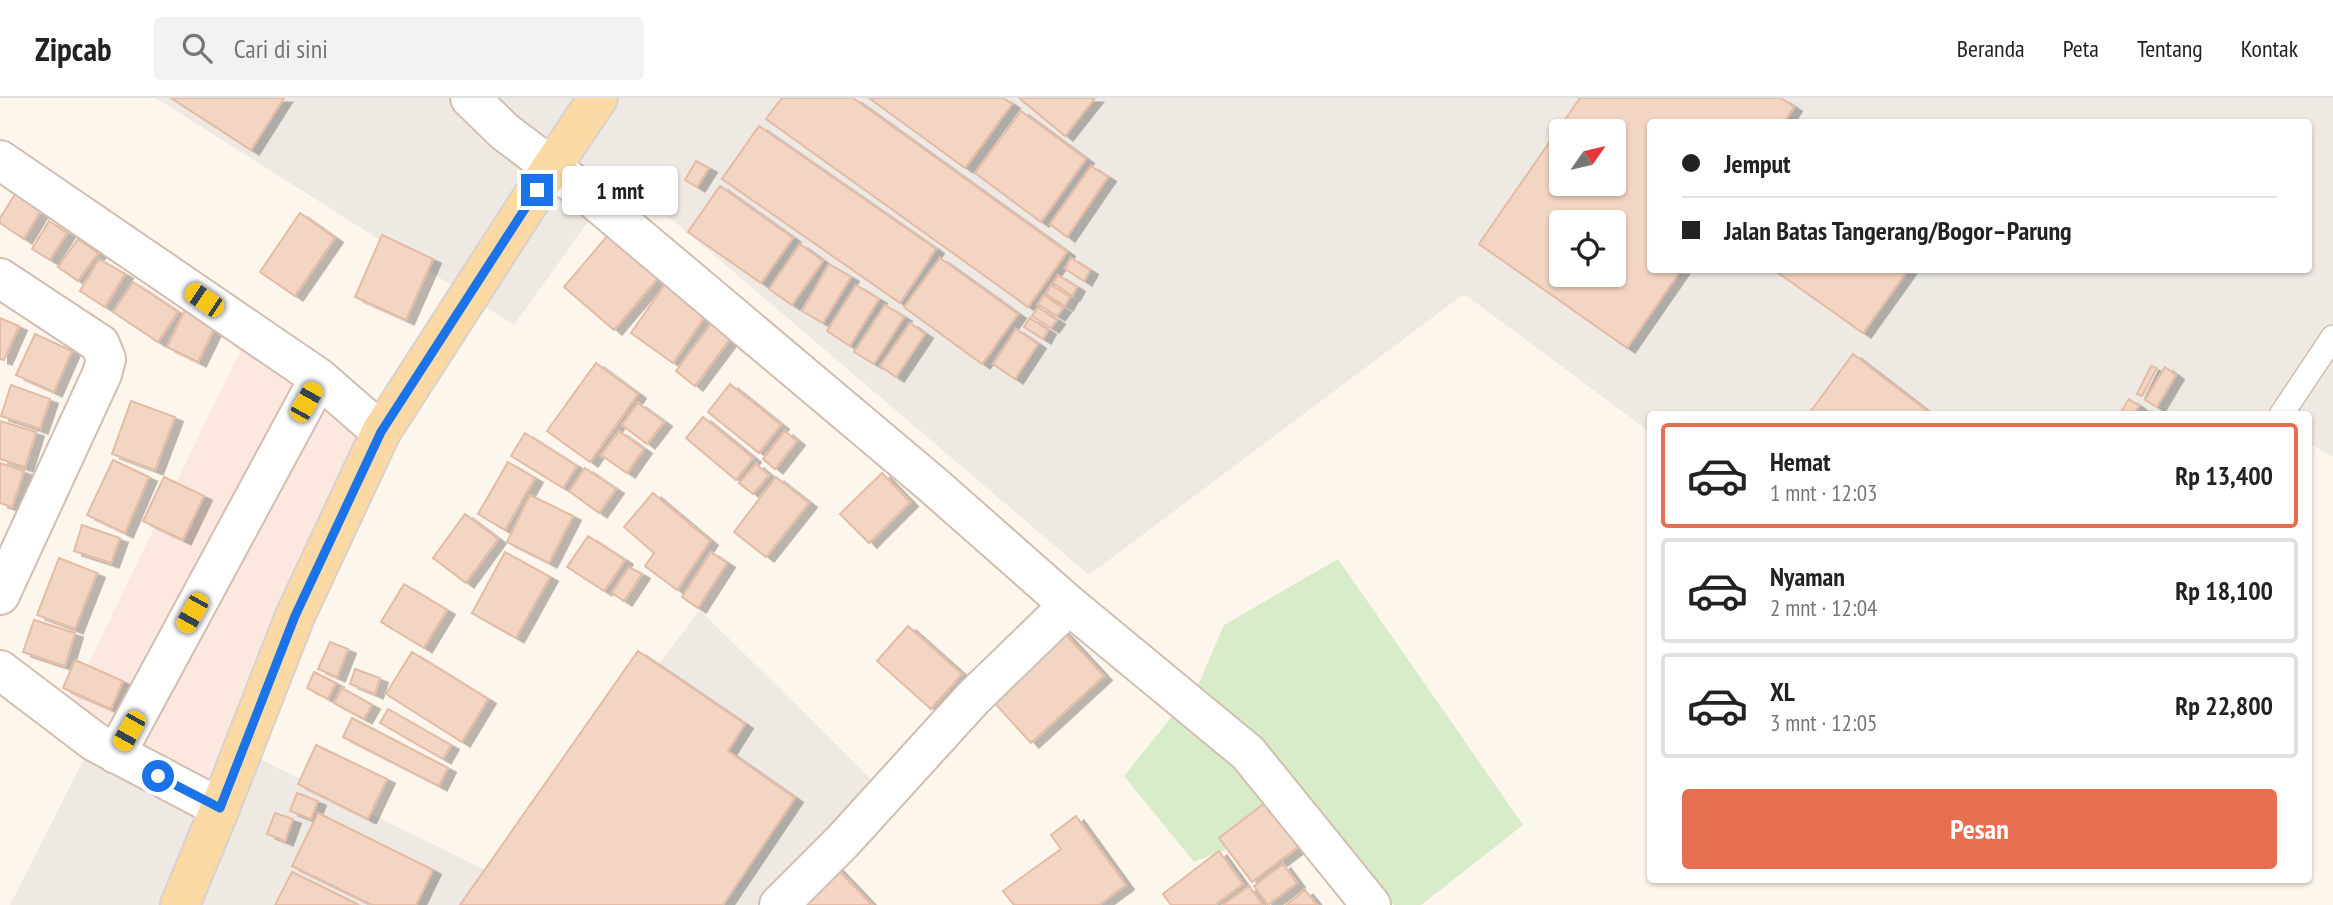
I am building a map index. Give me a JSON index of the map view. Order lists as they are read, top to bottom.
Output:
{
  "north": "top right",
  "page": {
    "header": "Zipcab",
    "search": "Cari di sini",
    "nav": [
      "Beranda",
      "Peta",
      "Tentang",
      "Kontak"
    ],
    "banner": ["Jemput", "Jalan Batas Tangerang/Bogor–Parung"],
    "bubble": "1 mnt",
    "list": [
      {
        "name": "Hemat",
        "note": "1 mnt · 12:03",
        "value": "Rp 13,400"
      },
      {
        "name": "Nyaman",
        "note": "2 mnt · 12:04",
        "value": "Rp 18,100"
      },
      {
        "name": "XL",
        "note": "3 mnt · 12:05",
        "value": "Rp 22,800"
      }
    ],
    "buttons": "Pesan"
  }
}
